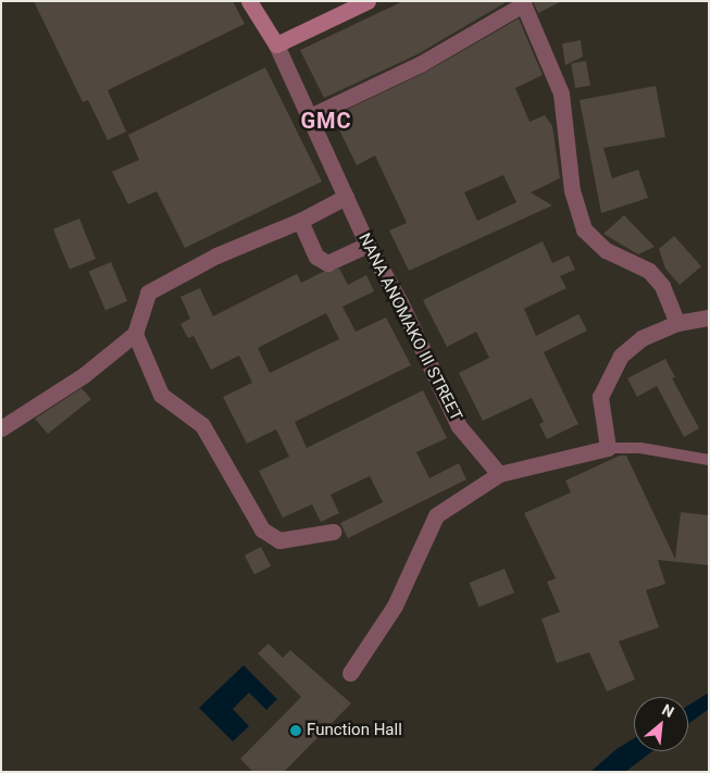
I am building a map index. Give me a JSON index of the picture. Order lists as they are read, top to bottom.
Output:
{
  "streets": {
    "street": ["NANA ANOMAKO III STREET"]
  },
  "districts": ["GMC"],
  "places": ["Function Hall"],
  "north": "top right"
}
